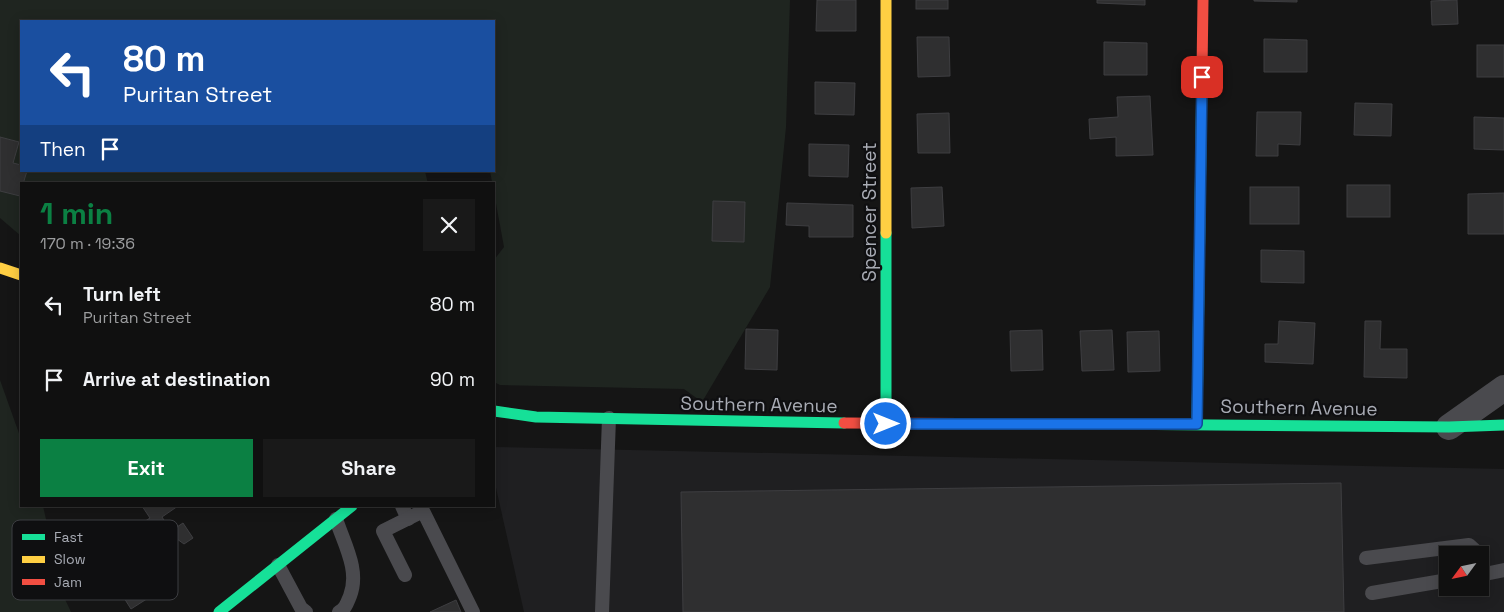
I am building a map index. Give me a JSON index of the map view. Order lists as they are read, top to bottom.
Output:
{
  "streets": {
    "main road": ["Spencer Street", "Southern Avenue"]
  },
  "crossings": [
    ["Spencer Street", "Southern Avenue"]
  ],
  "legend": ["Fast", "Slow", "Jam"],
  "north": "bottom left",
  "page": {
    "turn": ["80 m", "Puritan Street"],
    "then": "Then",
    "heading": ["1 min", "170 m · 19:36"],
    "list": [
      {
        "name": "Turn left",
        "note": "Puritan Street",
        "value": "80 m"
      },
      {
        "name": "Arrive at destination",
        "value": "90 m"
      }
    ],
    "buttons": ["Exit", "Share"]
  }
}
